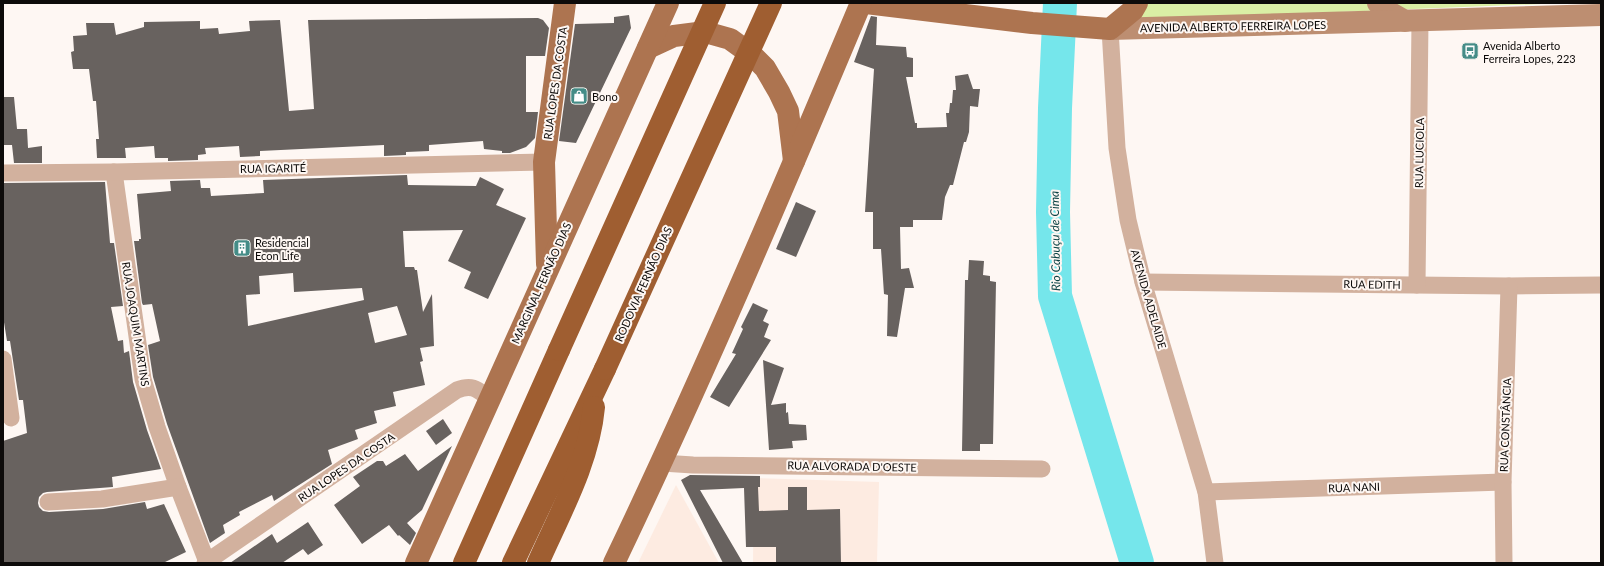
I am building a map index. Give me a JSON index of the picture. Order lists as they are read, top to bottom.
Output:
{
  "streets": {
    "highway": ["RODOVIA FERNÃO DIAS"],
    "main road": ["AVENIDA ALBERTO FERREIRA LOPES", "RUA LOPES DA COSTA", "MARGINAL FERNÃO DIAS"],
    "street": [
      "RUA LUCIOLA",
      "RUA IGARITÉ",
      "RUA EDITH",
      "AVENIDA ADELAIDE",
      "RUA JOAQUIM MARTINS",
      "RUA CONSTÂNCIA",
      "RUA ALVORADA D'OESTE",
      "RUA NANI"
    ]
  },
  "crossings": [
    ["AVENIDA ALBERTO FERREIRA LOPES", "RUA LUCIOLA"],
    ["AVENIDA ALBERTO FERREIRA LOPES", "AVENIDA ADELAIDE"],
    ["RUA LOPES DA COSTA", "RUA IGARITÉ"],
    ["RUA LOPES DA COSTA", "MARGINAL FERNÃO DIAS"],
    ["RUA LOPES DA COSTA", "RUA JOAQUIM MARTINS"],
    ["RUA LUCIOLA", "RUA EDITH"],
    ["RUA IGARITÉ", "RUA JOAQUIM MARTINS"],
    ["RUA EDITH", "AVENIDA ADELAIDE"],
    ["RUA EDITH", "RUA CONSTÂNCIA"],
    ["AVENIDA ADELAIDE", "RUA NANI"],
    ["RUA CONSTÂNCIA", "RUA NANI"]
  ],
  "water": ["Rio Cabuçu de Cima"],
  "places": {
    "bus stop": ["Avenida Alberto Ferreira Lopes, 223"],
    "shop": ["Bono"],
    "building": ["Residencial Econ Life"]
  }
}
